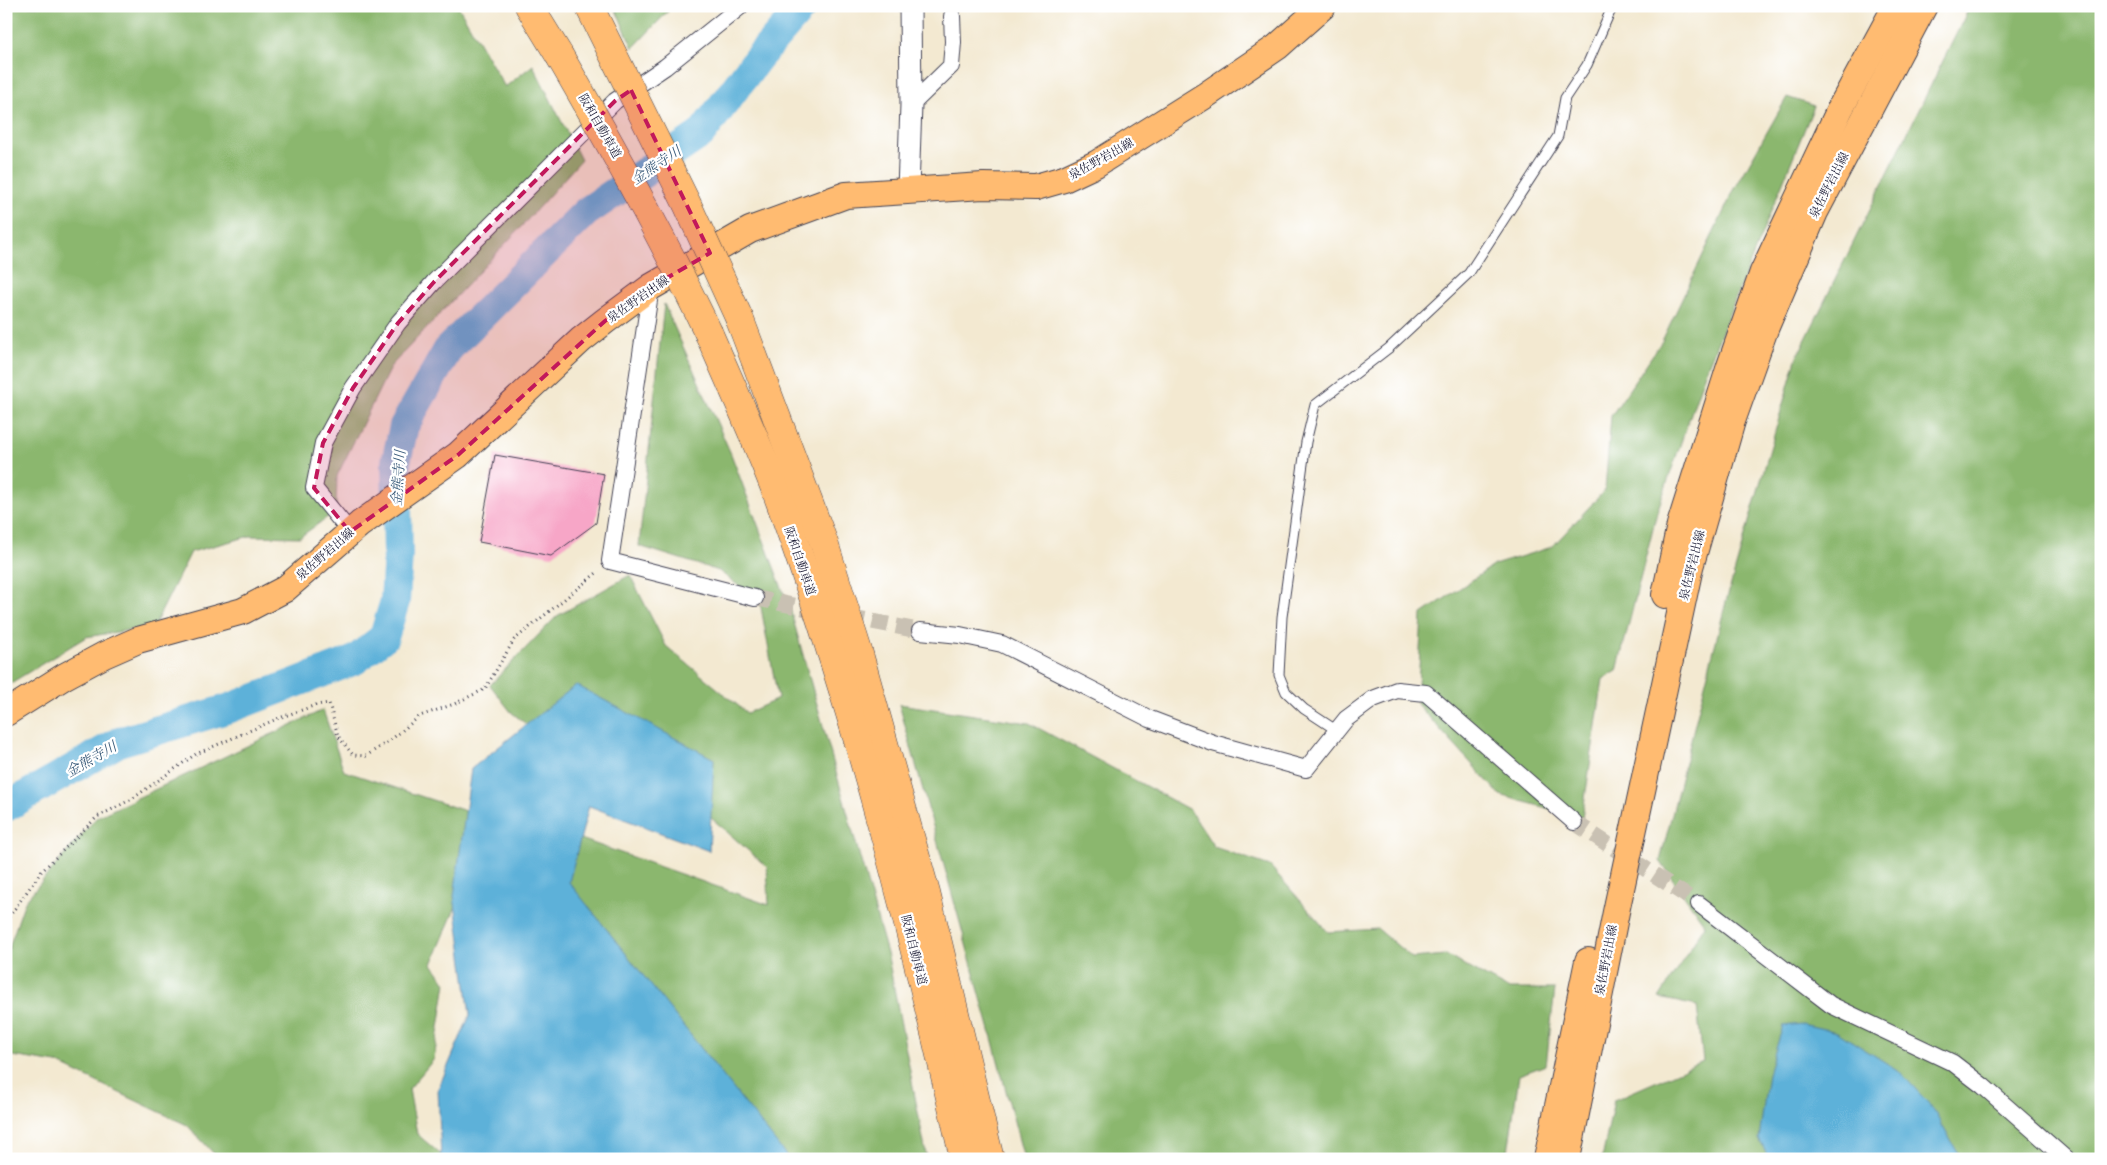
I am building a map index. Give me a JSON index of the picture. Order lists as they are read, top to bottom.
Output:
{
  "streets": {
    "highway": ["阪和自動車道"],
    "main road": ["泉佐野岩出線"]
  },
  "water": ["金熊寺川"]
}
